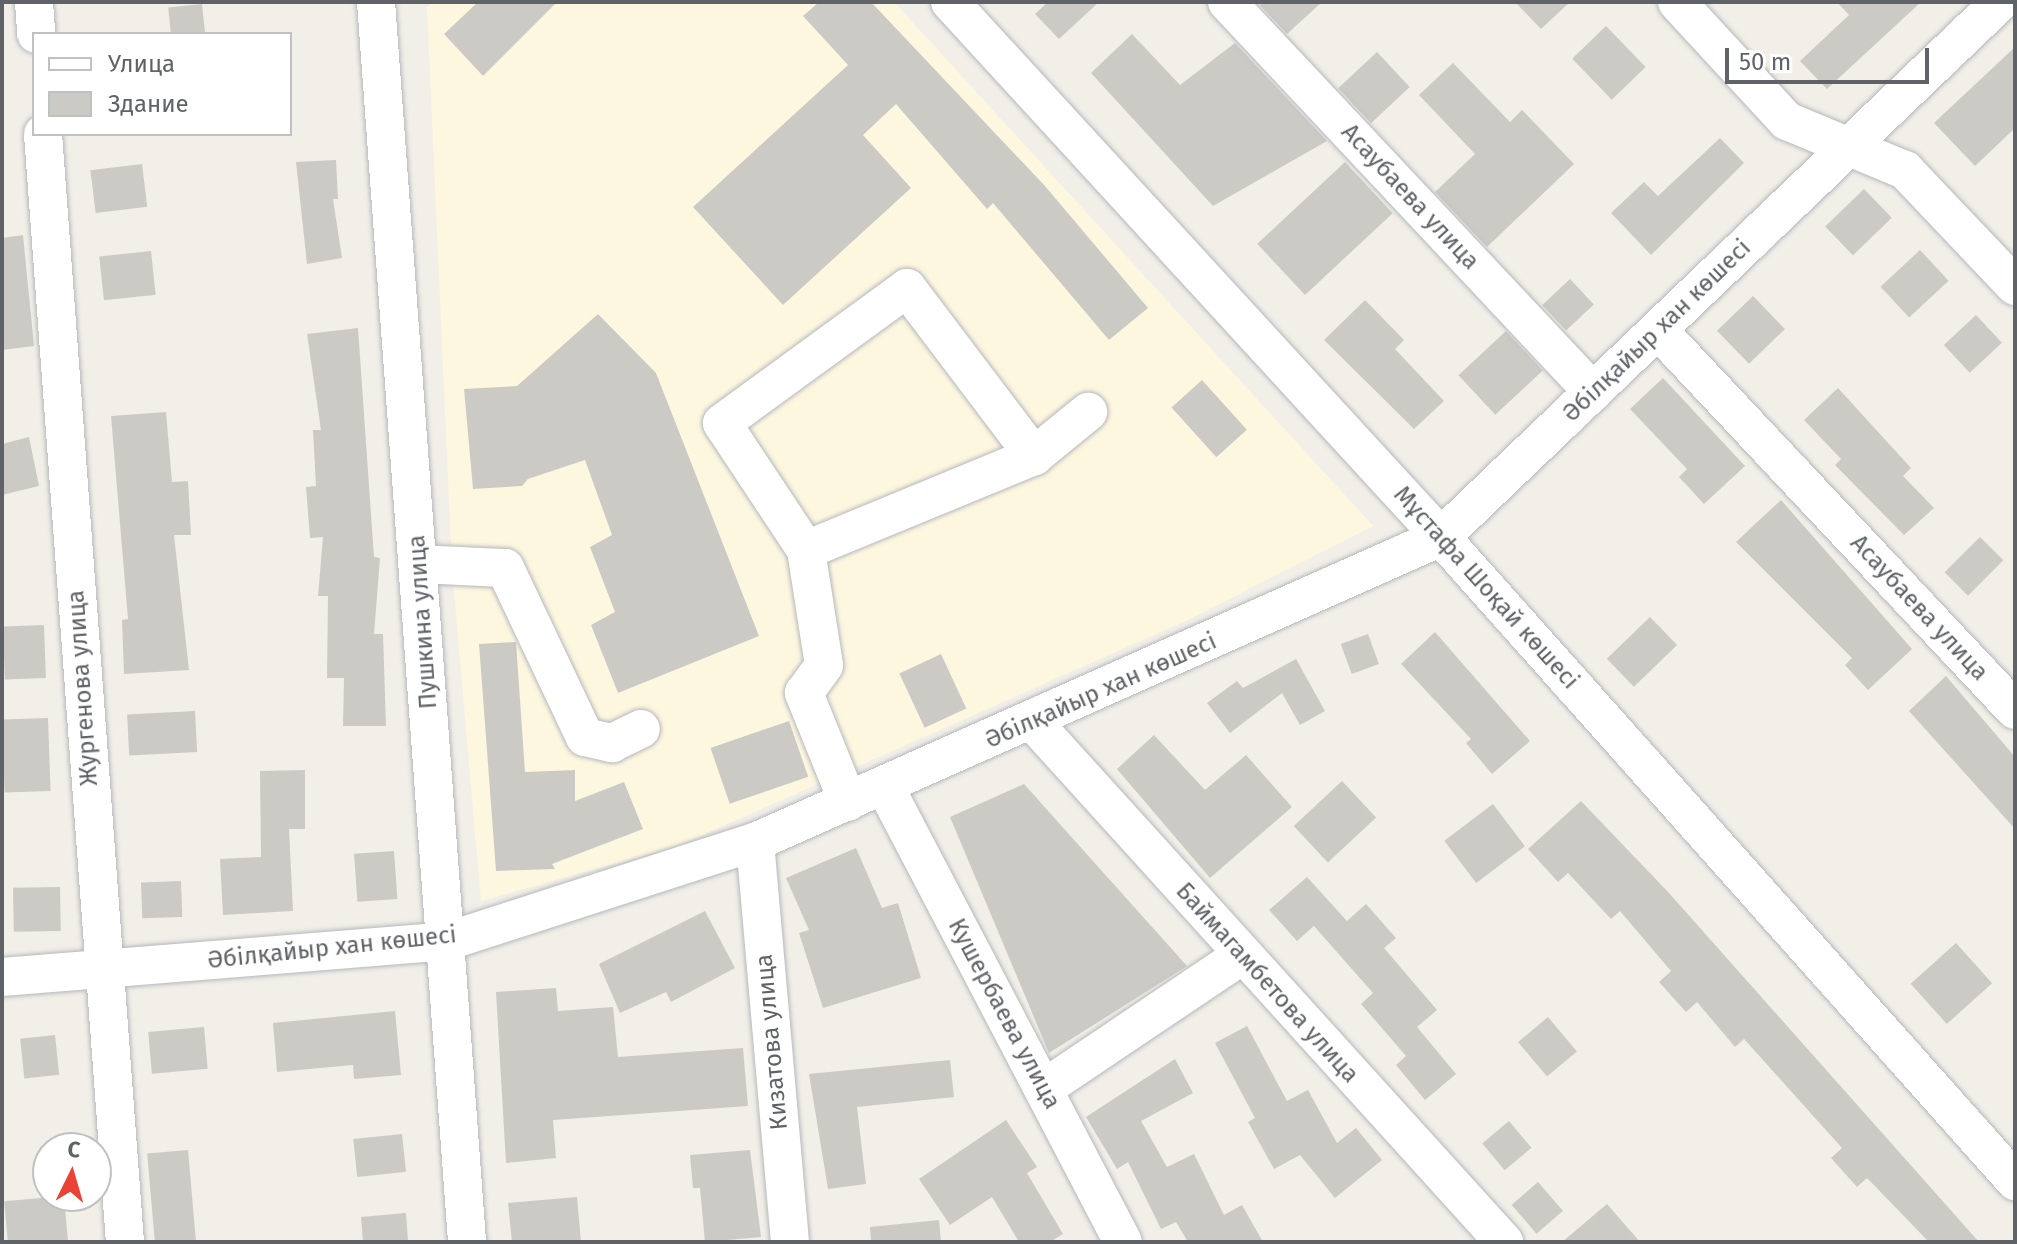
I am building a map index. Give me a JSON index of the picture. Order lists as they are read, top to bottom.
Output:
{
  "streets": {
    "street": [
      "Асаубаева улица",
      "Әбілқайыр хан көшесі",
      "Мұстафа Шоқай көшесі",
      "Пушкина улица",
      "Жургенова улица",
      "Баймагамбетова улица",
      "Кушербаева улица",
      "Кизатова улица"
    ]
  },
  "crossings": [
    ["Асаубаева улица", "Әбілқайыр хан көшесі"],
    ["Әбілқайыр хан көшесі", "Мұстафа Шоқай көшесі"],
    ["Әбілқайыр хан көшесі", "Пушкина улица"],
    ["Әбілқайыр хан көшесі", "Жургенова улица"],
    ["Әбілқайыр хан көшесі", "Баймагамбетова улица"],
    ["Әбілқайыр хан көшесі", "Кушербаева улица"],
    ["Әбілқайыр хан көшесі", "Кизатова улица"]
  ],
  "legend": ["Улица", "Здание"],
  "scale_bar": "50 m",
  "north": "top"
}
